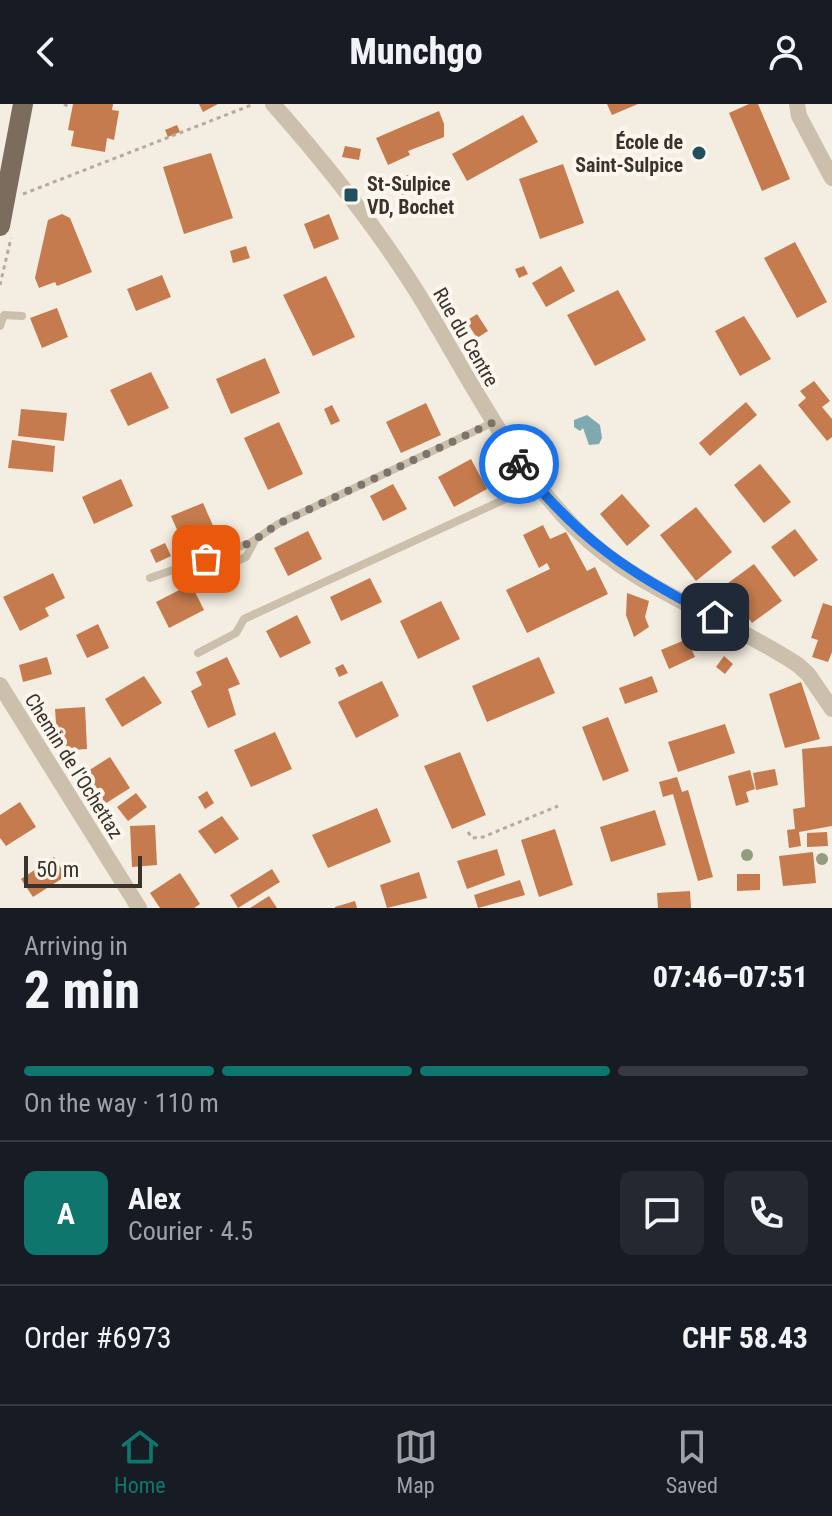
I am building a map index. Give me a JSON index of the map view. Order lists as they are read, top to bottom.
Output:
{
  "streets": {
    "street": ["Rue du Centre", "Chemin de l'Ochettaz"]
  },
  "places": {
    "other": ["École de Saint-Sulpice"],
    "transit": ["St-Sulpice VD, Bochet"]
  },
  "scale_bar": "50 m",
  "page": {
    "header": "Munchgo",
    "scale": "50 m",
    "heading": ["2 min", "Arriving in", "07:46–07:51"],
    "panel": [
      "Alex",
      "Courier · 4.5",
      "Order #6973",
      "CHF 58.43"
    ],
    "bar": "On the way · 110 m",
    "round": "A",
    "tabs": ["Home", "Map", "Saved"]
  }
}
